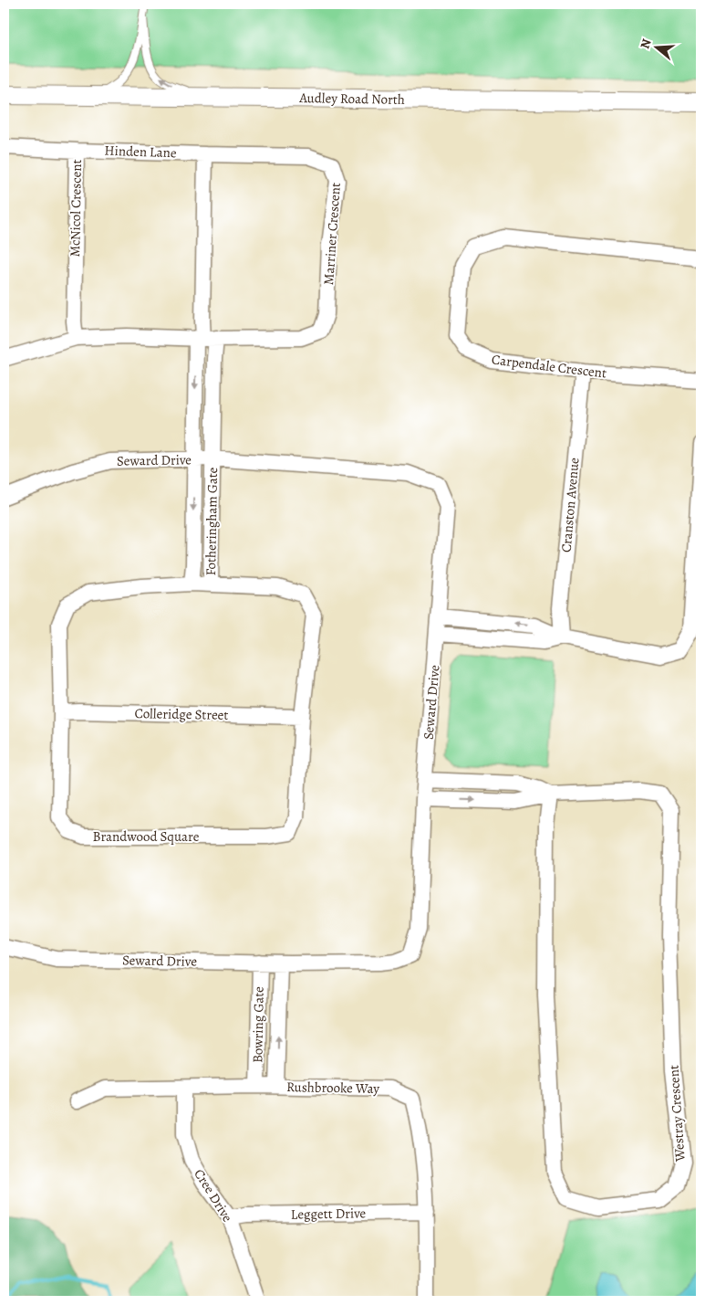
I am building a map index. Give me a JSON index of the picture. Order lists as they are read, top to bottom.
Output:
{
  "streets": {
    "street": [
      "Audley Road North",
      "Hinden Lane",
      "McNicol Crescent",
      "Marriner Crescent",
      "Carpendale Crescent",
      "Seward Drive",
      "Cranston Avenue",
      "Fotheringham Gate",
      "Colleridge Street",
      "Brandwood Square",
      "Bowring Gate",
      "Rushbrooke Way",
      "Westray Crescent",
      "Cree Drive",
      "Leggett Drive"
    ]
  },
  "crossings": [
    ["Hinden Lane", "McNicol Crescent"],
    ["Hinden Lane", "Marriner Crescent"],
    ["Carpendale Crescent", "Cranston Avenue"],
    ["Seward Drive", "Fotheringham Gate"],
    ["Seward Drive", "Bowring Gate"],
    ["Seward Drive", "Westray Crescent"],
    ["Fotheringham Gate", "Brandwood Square"],
    ["Colleridge Street", "Brandwood Square"],
    ["Bowring Gate", "Rushbrooke Way"],
    ["Rushbrooke Way", "Cree Drive"],
    ["Rushbrooke Way", "Leggett Drive"],
    ["Cree Drive", "Leggett Drive"]
  ],
  "north": "left"
}
